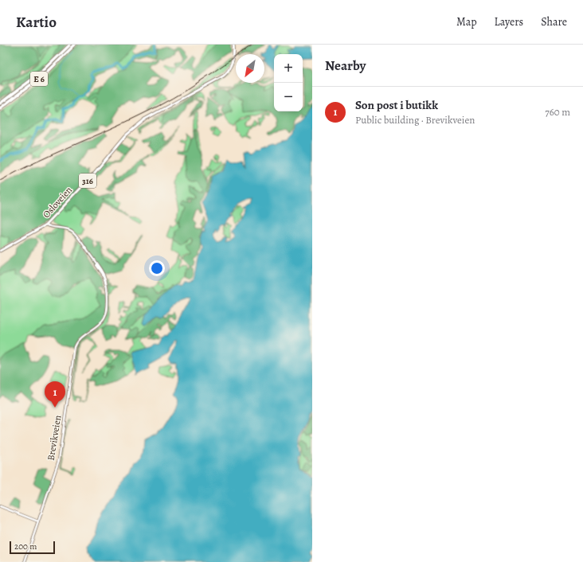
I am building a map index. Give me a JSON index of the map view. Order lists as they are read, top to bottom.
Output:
{
  "streets": {
    "highway": ["E 6"],
    "main road": ["316", "Osloveien", "Brevikveien"]
  },
  "crossings": [
    ["Osloveien", "Brevikveien"]
  ],
  "scale_bar": "200 m",
  "north": "bottom left",
  "page": {
    "header": "Kartio",
    "nav": ["Map", "Layers", "Share"],
    "heading": "Nearby",
    "map_buttons": ["+", "−"],
    "list": [
      {
        "mark": "1",
        "name": "Son post i butikk",
        "note": "Public building · Brevikveien",
        "value": "760 m"
      }
    ],
    "pins": "1",
    "scale": "200 m"
  }
}
